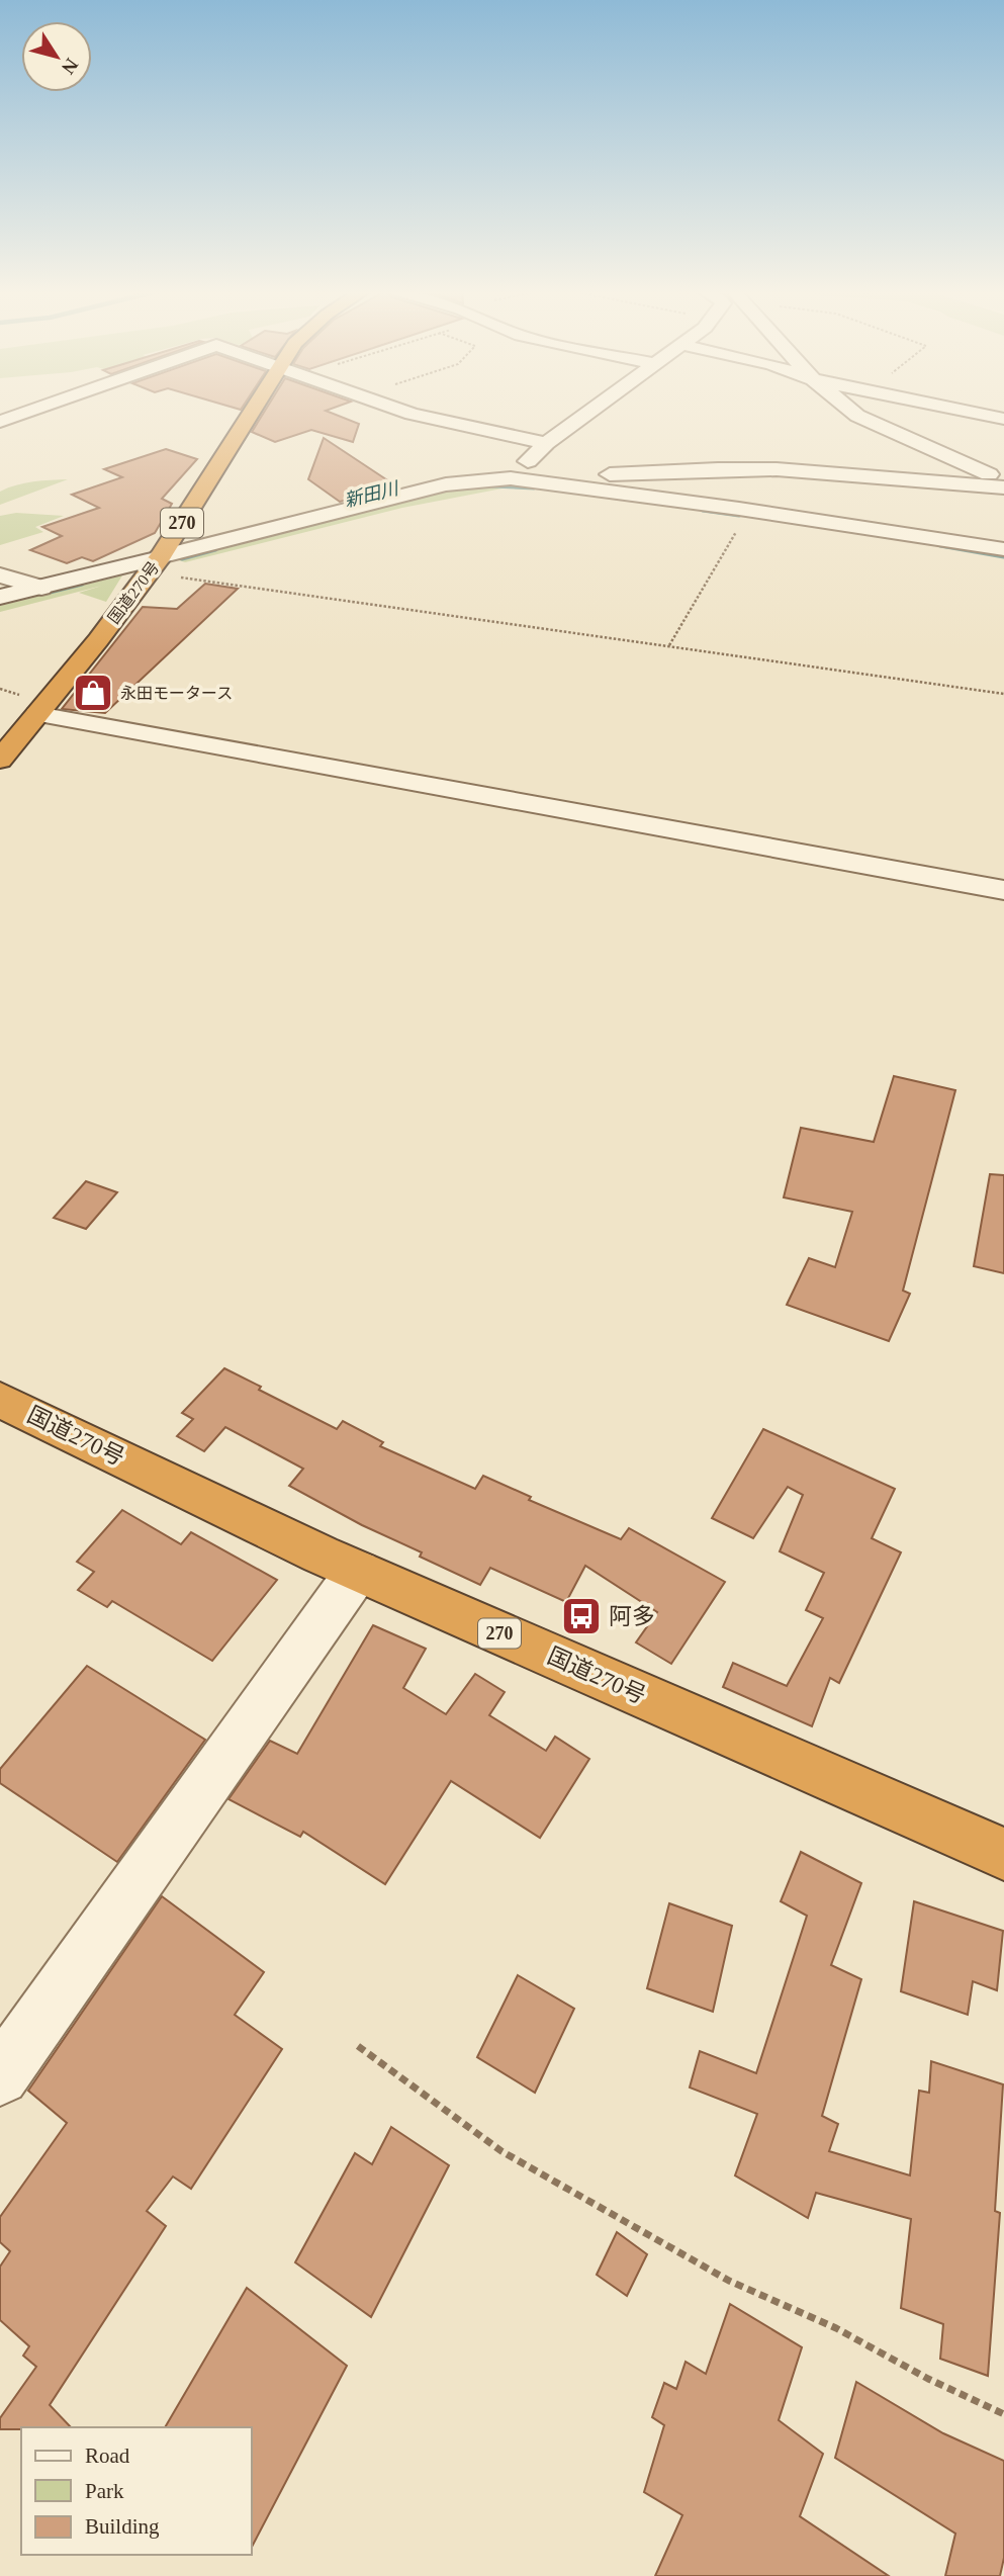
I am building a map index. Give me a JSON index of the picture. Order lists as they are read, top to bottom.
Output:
{
  "streets": {
    "highway": ["270", "国道270号"]
  },
  "water": ["新田川"],
  "places": {
    "shop": ["永田モータース"],
    "bus stop": ["阿多"]
  },
  "legend": ["Road", "Park", "Building"],
  "north": "bottom right"
}
